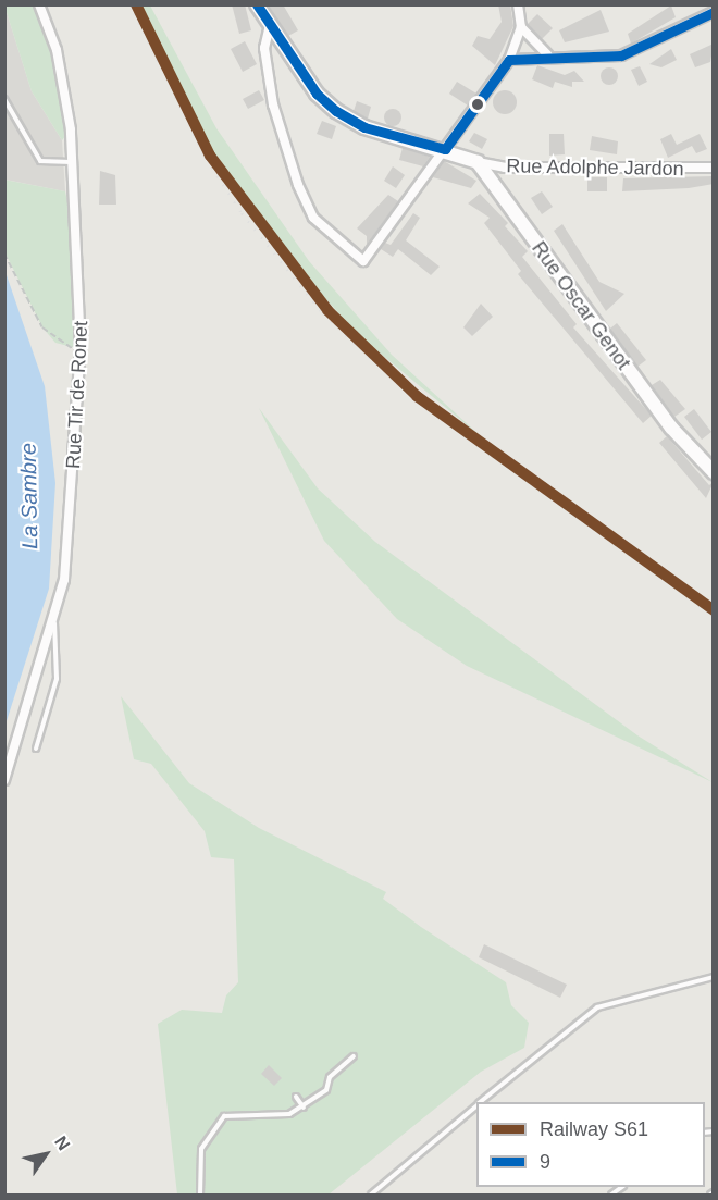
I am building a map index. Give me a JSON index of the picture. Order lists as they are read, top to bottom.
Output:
{
  "streets": {
    "street": ["Rue Adolphe Jardon", "Rue Oscar Genot", "Rue Tir de Ronet"]
  },
  "crossings": [
    ["Rue Adolphe Jardon", "Rue Oscar Genot"]
  ],
  "water": ["La Sambre"],
  "lines": ["rail line S61", "transit line 9"],
  "legend": ["Railway S61", "9"],
  "north": "top right"
}
